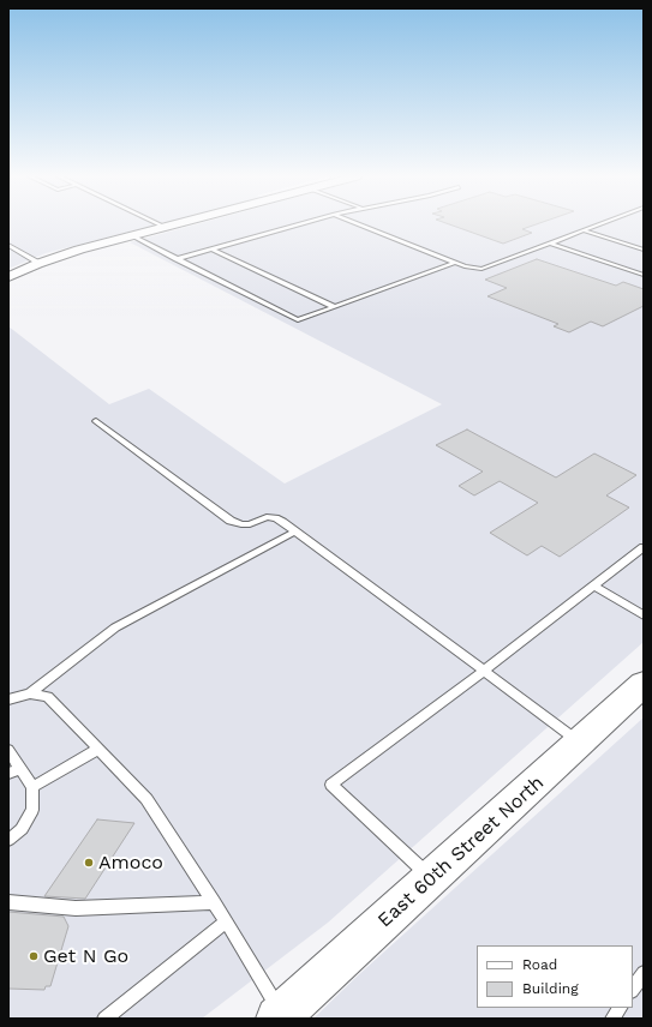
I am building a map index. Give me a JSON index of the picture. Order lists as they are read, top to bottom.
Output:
{
  "streets": {
    "main road": ["East 60th Street North"]
  },
  "places": ["Amoco", "Get N Go"],
  "legend": ["Road", "Building"]
}
